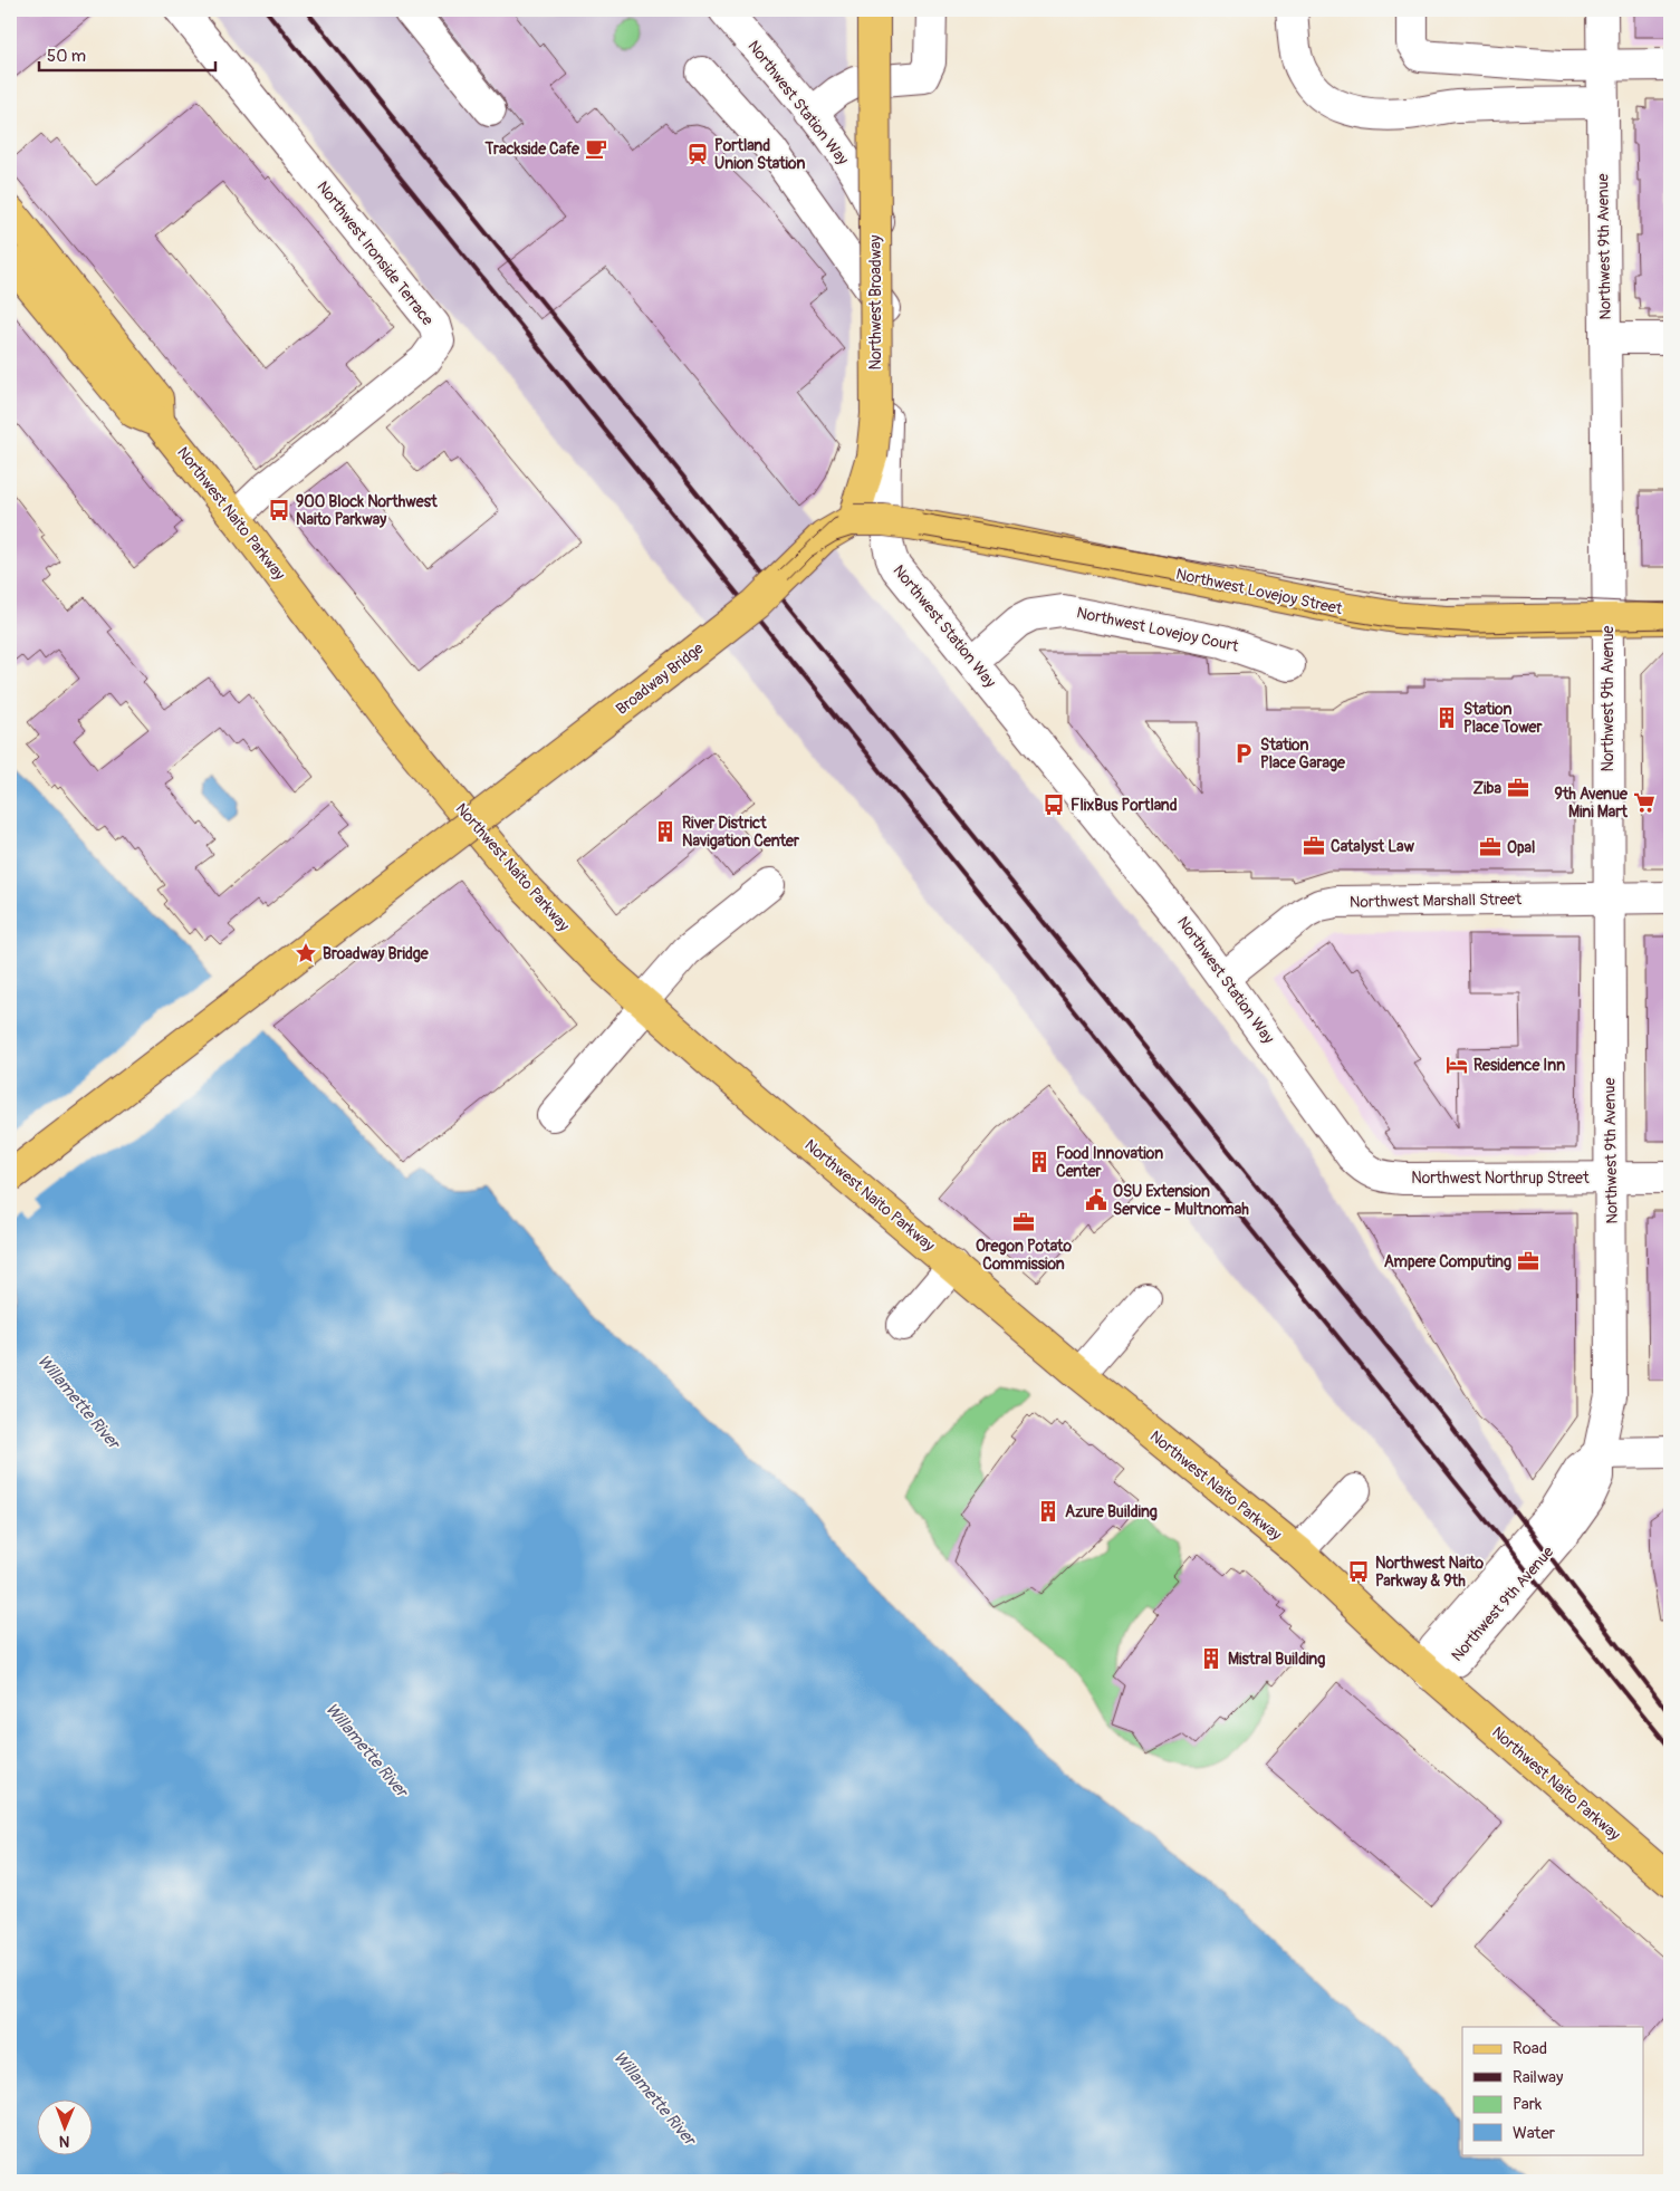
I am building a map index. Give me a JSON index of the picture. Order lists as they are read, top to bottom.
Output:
{
  "streets": {
    "main road": [
      "Northwest Broadway",
      "Northwest Naito Parkway",
      "Northwest Lovejoy Street",
      "Broadway Bridge"
    ],
    "street": [
      "Northwest Station Way",
      "Northwest 9th Avenue",
      "Northwest Ironside Terrace",
      "Northwest Lovejoy Court",
      "Northwest Marshall Street",
      "Northwest Northrup Street"
    ]
  },
  "crossings": [
    ["Northwest Station Way", "Northwest Lovejoy Court"],
    ["Northwest Station Way", "Northwest Marshall Street"],
    ["Northwest Station Way", "Northwest Northrup Street"],
    ["Northwest 9th Avenue", "Northwest Naito Parkway"],
    ["Northwest 9th Avenue", "Northwest Lovejoy Street"],
    ["Northwest 9th Avenue", "Northwest Marshall Street"],
    ["Northwest 9th Avenue", "Northwest Northrup Street"],
    ["Northwest Ironside Terrace", "Northwest Naito Parkway"],
    ["Northwest Broadway", "Northwest Lovejoy Street"],
    ["Northwest Broadway", "Broadway Bridge"],
    ["Northwest Lovejoy Street", "Broadway Bridge"]
  ],
  "water": ["Willamette River"],
  "places": {
    "cafe": ["Trackside Cafe"],
    "station": ["Portland Union Station"],
    "bus stop": ["900 Block Northwest Naito Parkway", "FlixBus Portland", "Northwest Naito Parkway & 9th"],
    "building": [
      "Station Place Tower",
      "River District Navigation Center",
      "Food Innovation Center",
      "Azure Building",
      "Mistral Building"
    ],
    "parking": ["Station Place Garage"],
    "office": [
      "Ziba",
      "Catalyst Law",
      "Opal",
      "Oregon Potato Commission",
      "Ampere Computing"
    ],
    "supermarket": ["9th Avenue Mini Mart"],
    "place": ["Broadway Bridge"],
    "hotel": ["Residence Inn"],
    "public building": ["OSU Extension Service - Multnomah"]
  },
  "legend": [
    "Road",
    "Railway",
    "Park",
    "Water"
  ],
  "scale_bar": "50 m",
  "north": "bottom"
}
